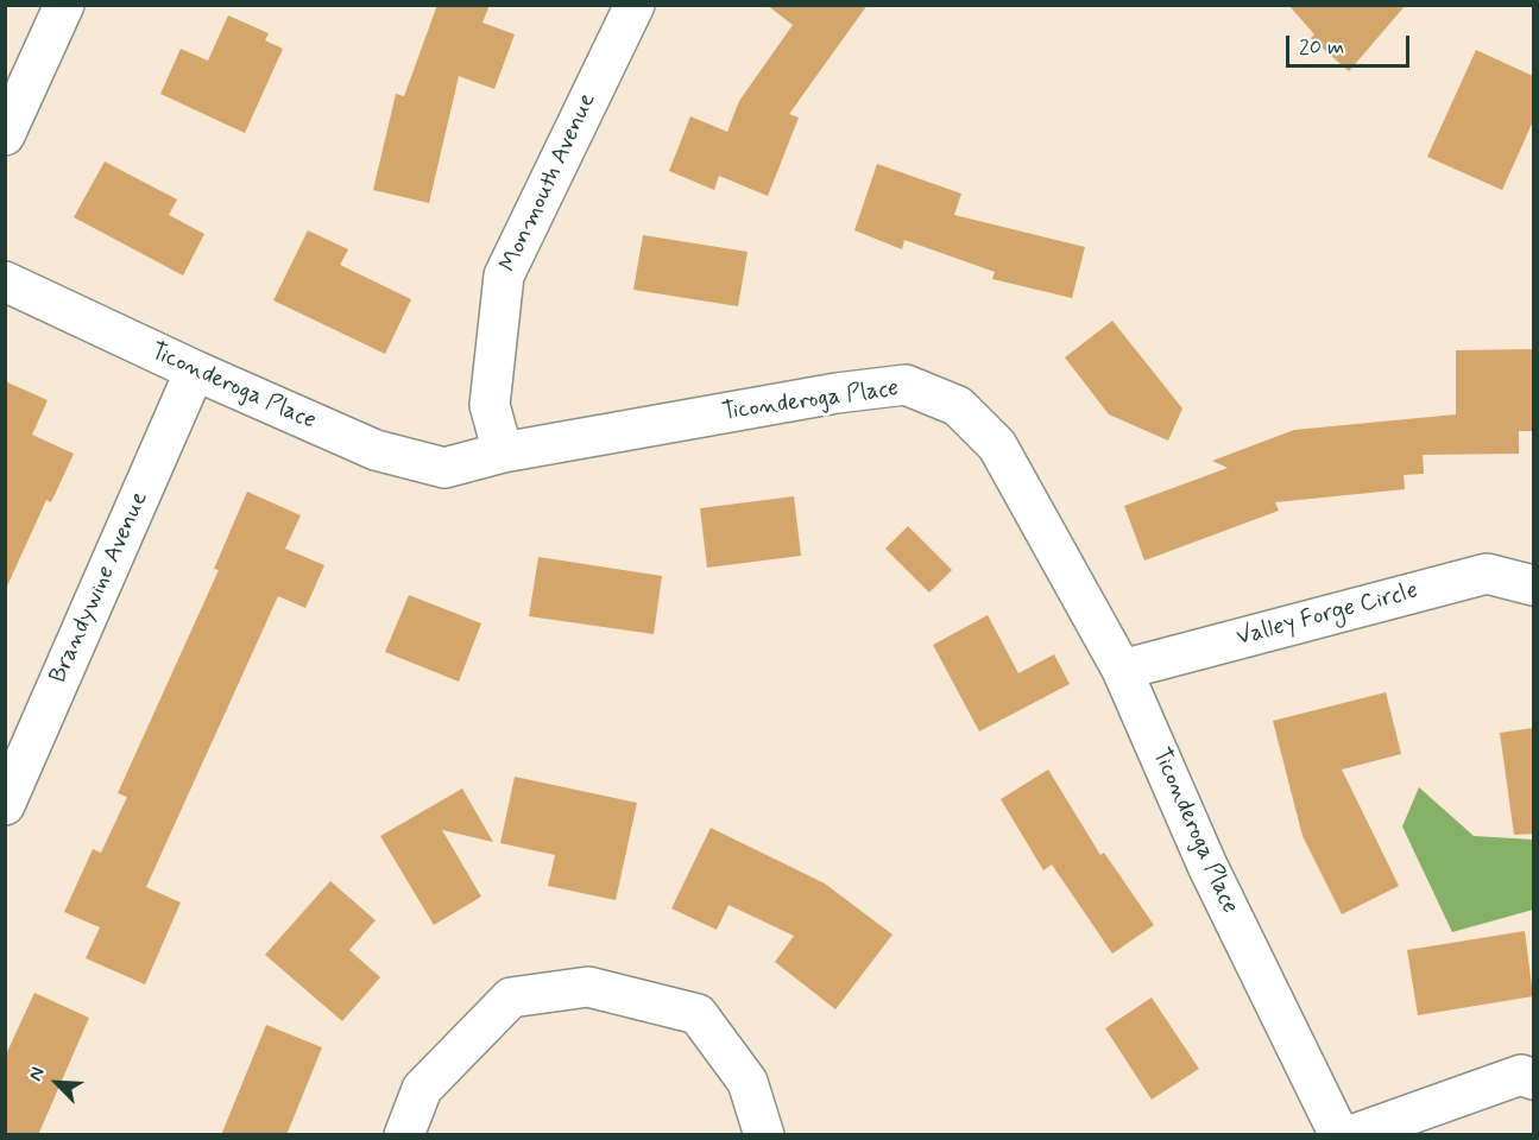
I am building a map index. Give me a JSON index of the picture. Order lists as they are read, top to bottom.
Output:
{
  "streets": {
    "street": [
      "Monmouth Avenue",
      "Ticonderoga Place",
      "Brandywine Avenue",
      "Valley Forge Circle"
    ]
  },
  "crossings": [
    ["Monmouth Avenue", "Ticonderoga Place"],
    ["Ticonderoga Place", "Brandywine Avenue"],
    ["Ticonderoga Place", "Valley Forge Circle"]
  ],
  "scale_bar": "20 m",
  "north": "top left"
}
